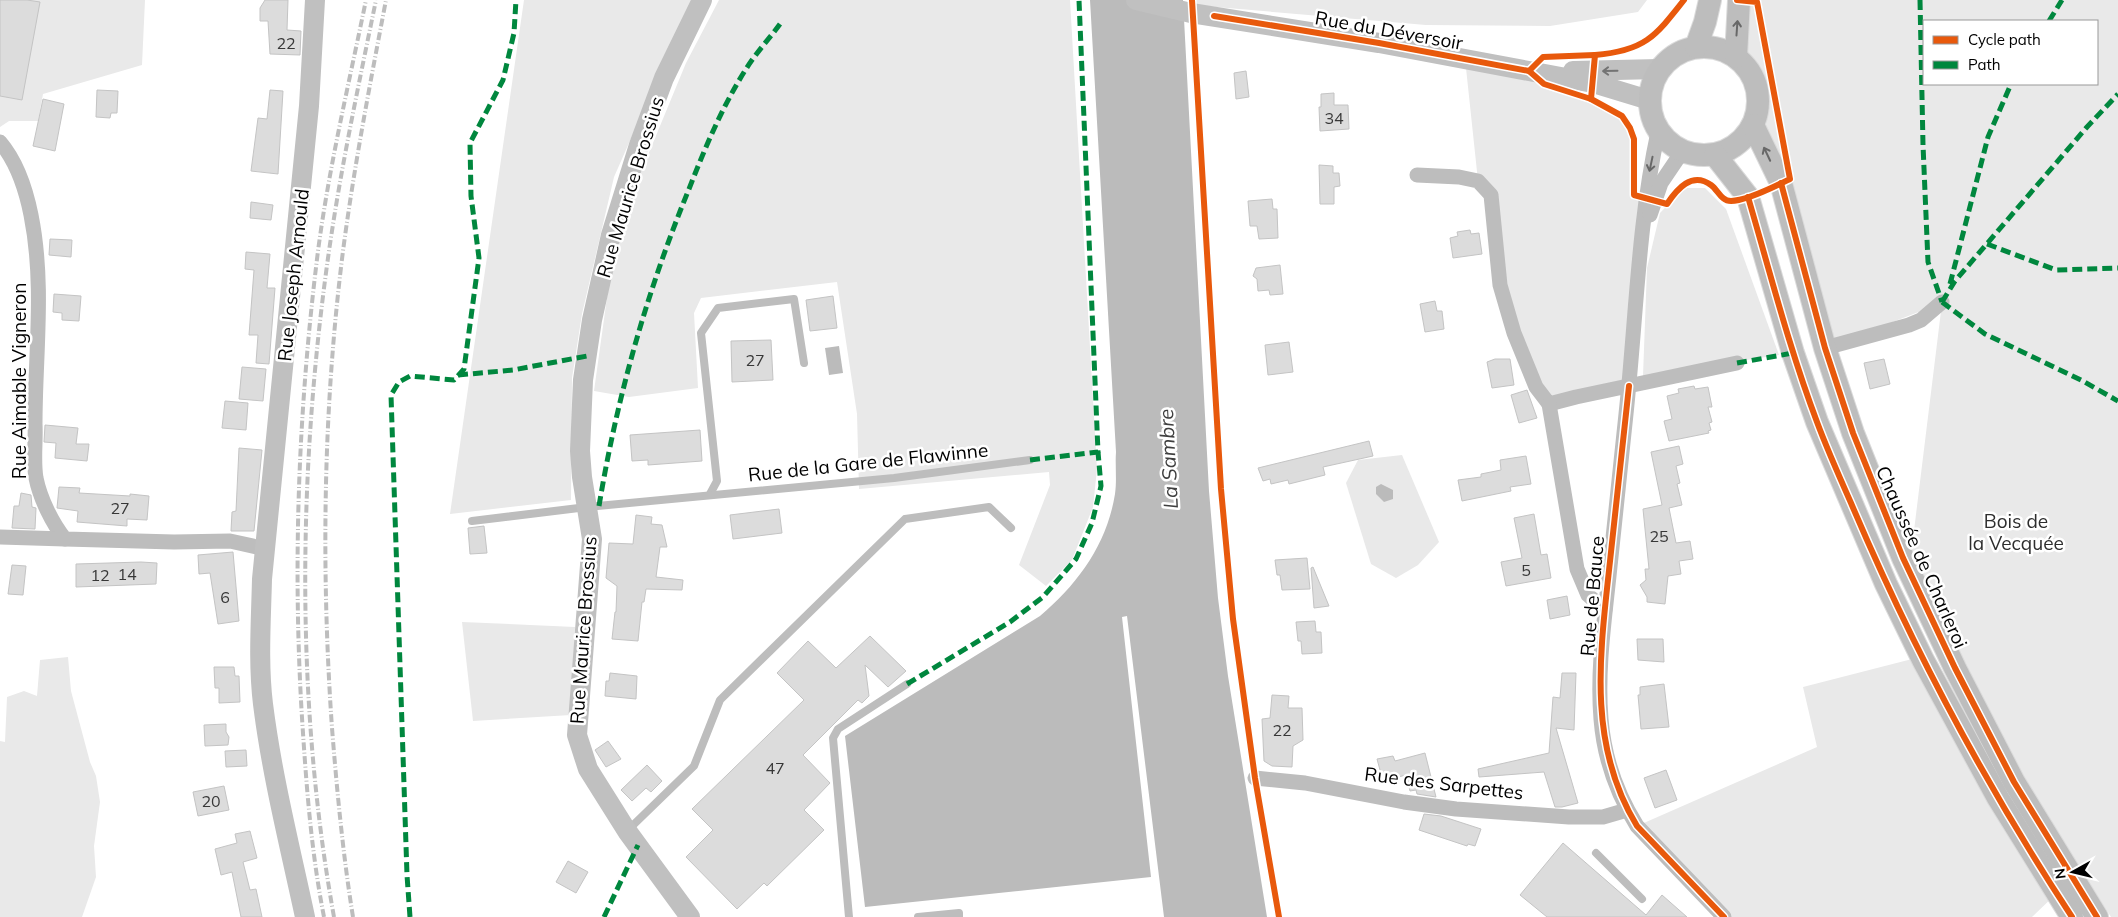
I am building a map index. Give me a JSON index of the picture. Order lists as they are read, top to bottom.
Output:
{
  "streets": {
    "main road": ["Chaussée de Charleroi"],
    "street": [
      "Rue du Déversoir",
      "Rue Maurice Brossius",
      "Rue Joseph Arnould",
      "Rue Aimable Vigneron",
      "Rue de Bauce",
      "Rue des Sarpettes"
    ],
    "lane": ["Rue de la Gare de Flawinne"]
  },
  "crossings": [
    ["Rue du Déversoir", "Chaussée de Charleroi"],
    ["Rue du Déversoir", "Rue de Bauce"],
    ["Rue Maurice Brossius", "Rue de la Gare de Flawinne"],
    ["Chaussée de Charleroi", "Rue de Bauce"],
    ["Rue de Bauce", "Rue des Sarpettes"]
  ],
  "water": ["La Sambre"],
  "parks": ["Bois de la Vecquée"],
  "house_numbers": [
    "22",
    "34",
    "27",
    "27",
    "25",
    "5",
    "14",
    "12",
    "6",
    "22",
    "47",
    "20"
  ],
  "legend": ["Cycle path", "Path"],
  "north": "left"
}
